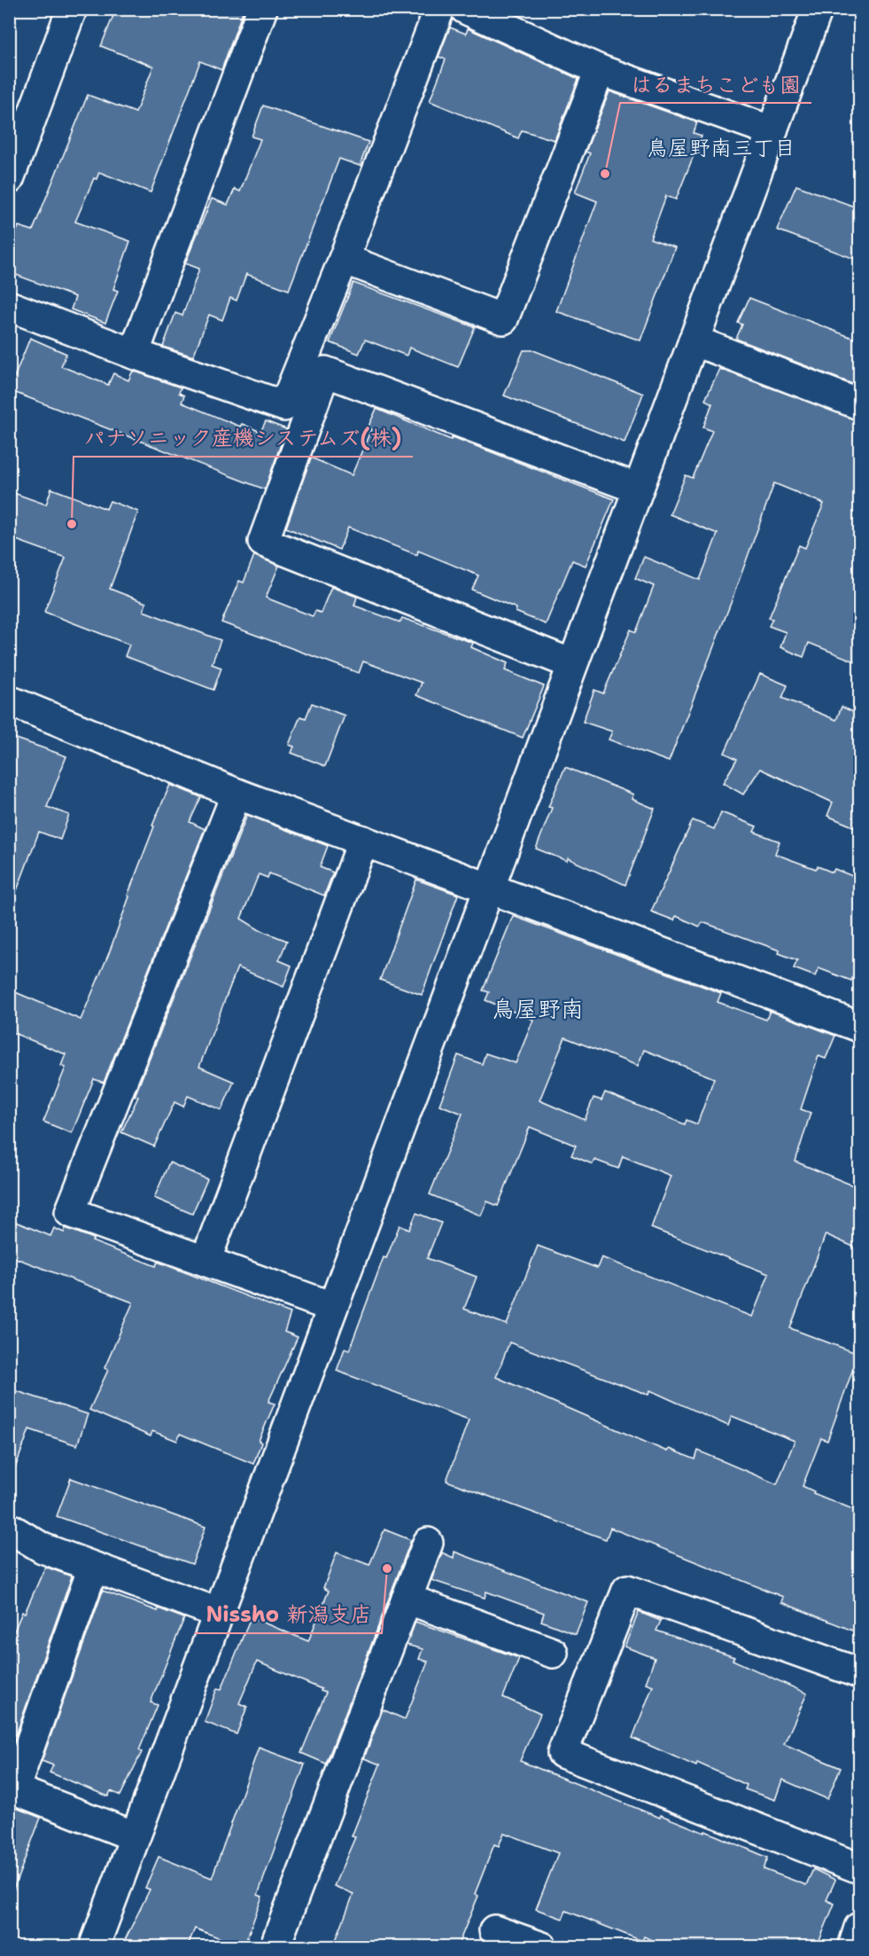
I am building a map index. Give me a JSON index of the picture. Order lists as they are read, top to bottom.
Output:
{
  "districts": ["鳥屋野南三丁目", "鳥屋野南"],
  "places": ["はるまちこども園", "パナソニック産機システムズ(株)", "Nissho 新潟支店"]
}
